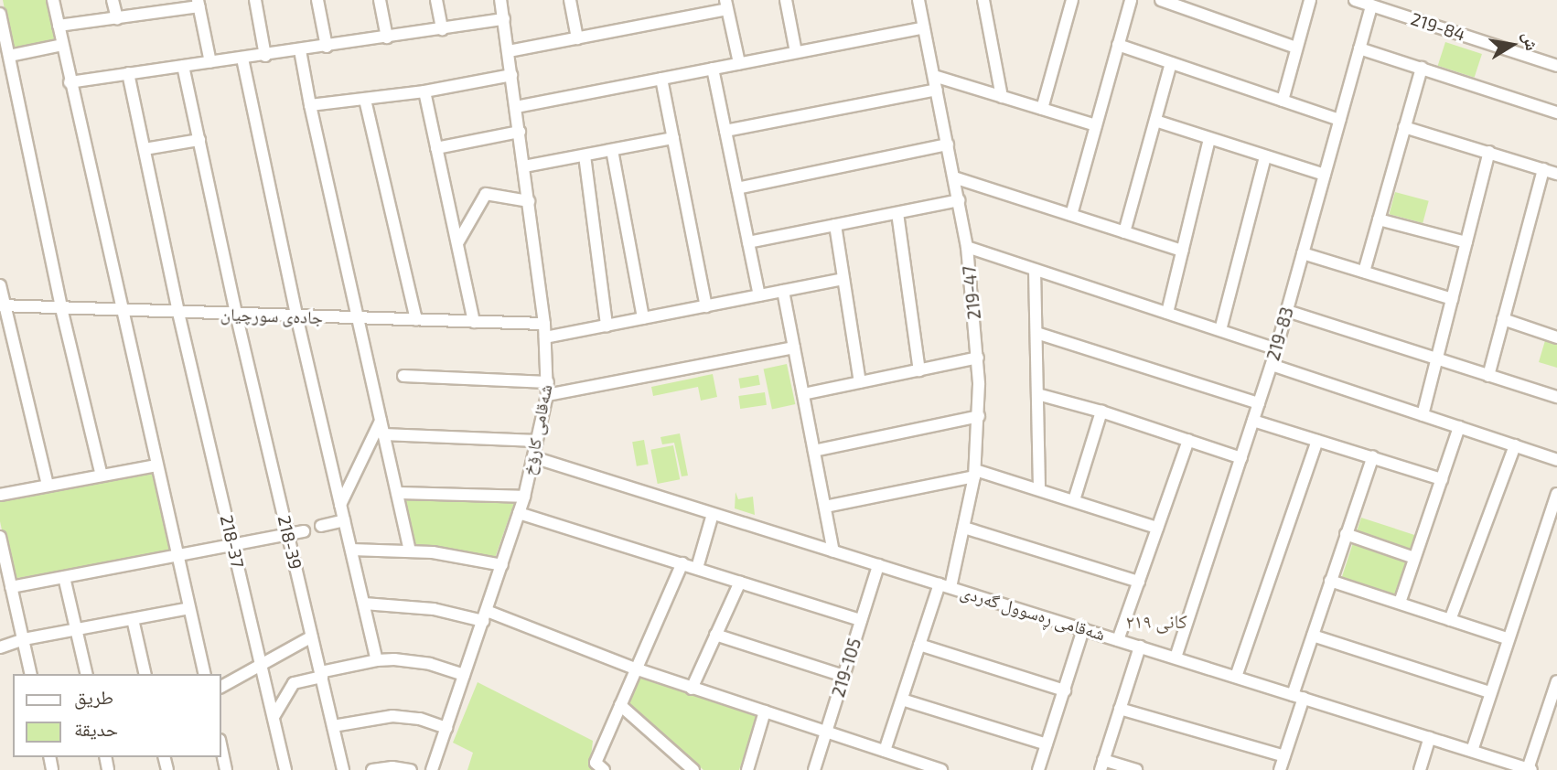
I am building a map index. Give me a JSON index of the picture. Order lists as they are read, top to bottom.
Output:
{
  "streets": {
    "street": [
      "219-84",
      "219-47",
      "جادەی سورچیان",
      "219-83",
      "شەقامی کارۆخ",
      "218-37",
      "218-39",
      "شەقامی ڕەسوول گەردی",
      "219-105"
    ]
  },
  "crossings": [
    ["219-84", "219-83"],
    ["219-47", "شەقامی ڕەسوول گەردی"],
    ["جادەی سورچیان", "شەقامی کارۆخ"],
    ["جادەی سورچیان", "218-37"],
    ["جادەی سورچیان", "218-39"],
    ["219-83", "شەقامی ڕەسوول گەردی"],
    ["شەقامی کارۆخ", "شەقامی ڕەسوول گەردی"],
    ["شەقامی ڕەسوول گەردی", "219-105"]
  ],
  "districts": ["کانی ٢١٩"],
  "legend": ["طريق", "حديقة"],
  "north": "right"
}
